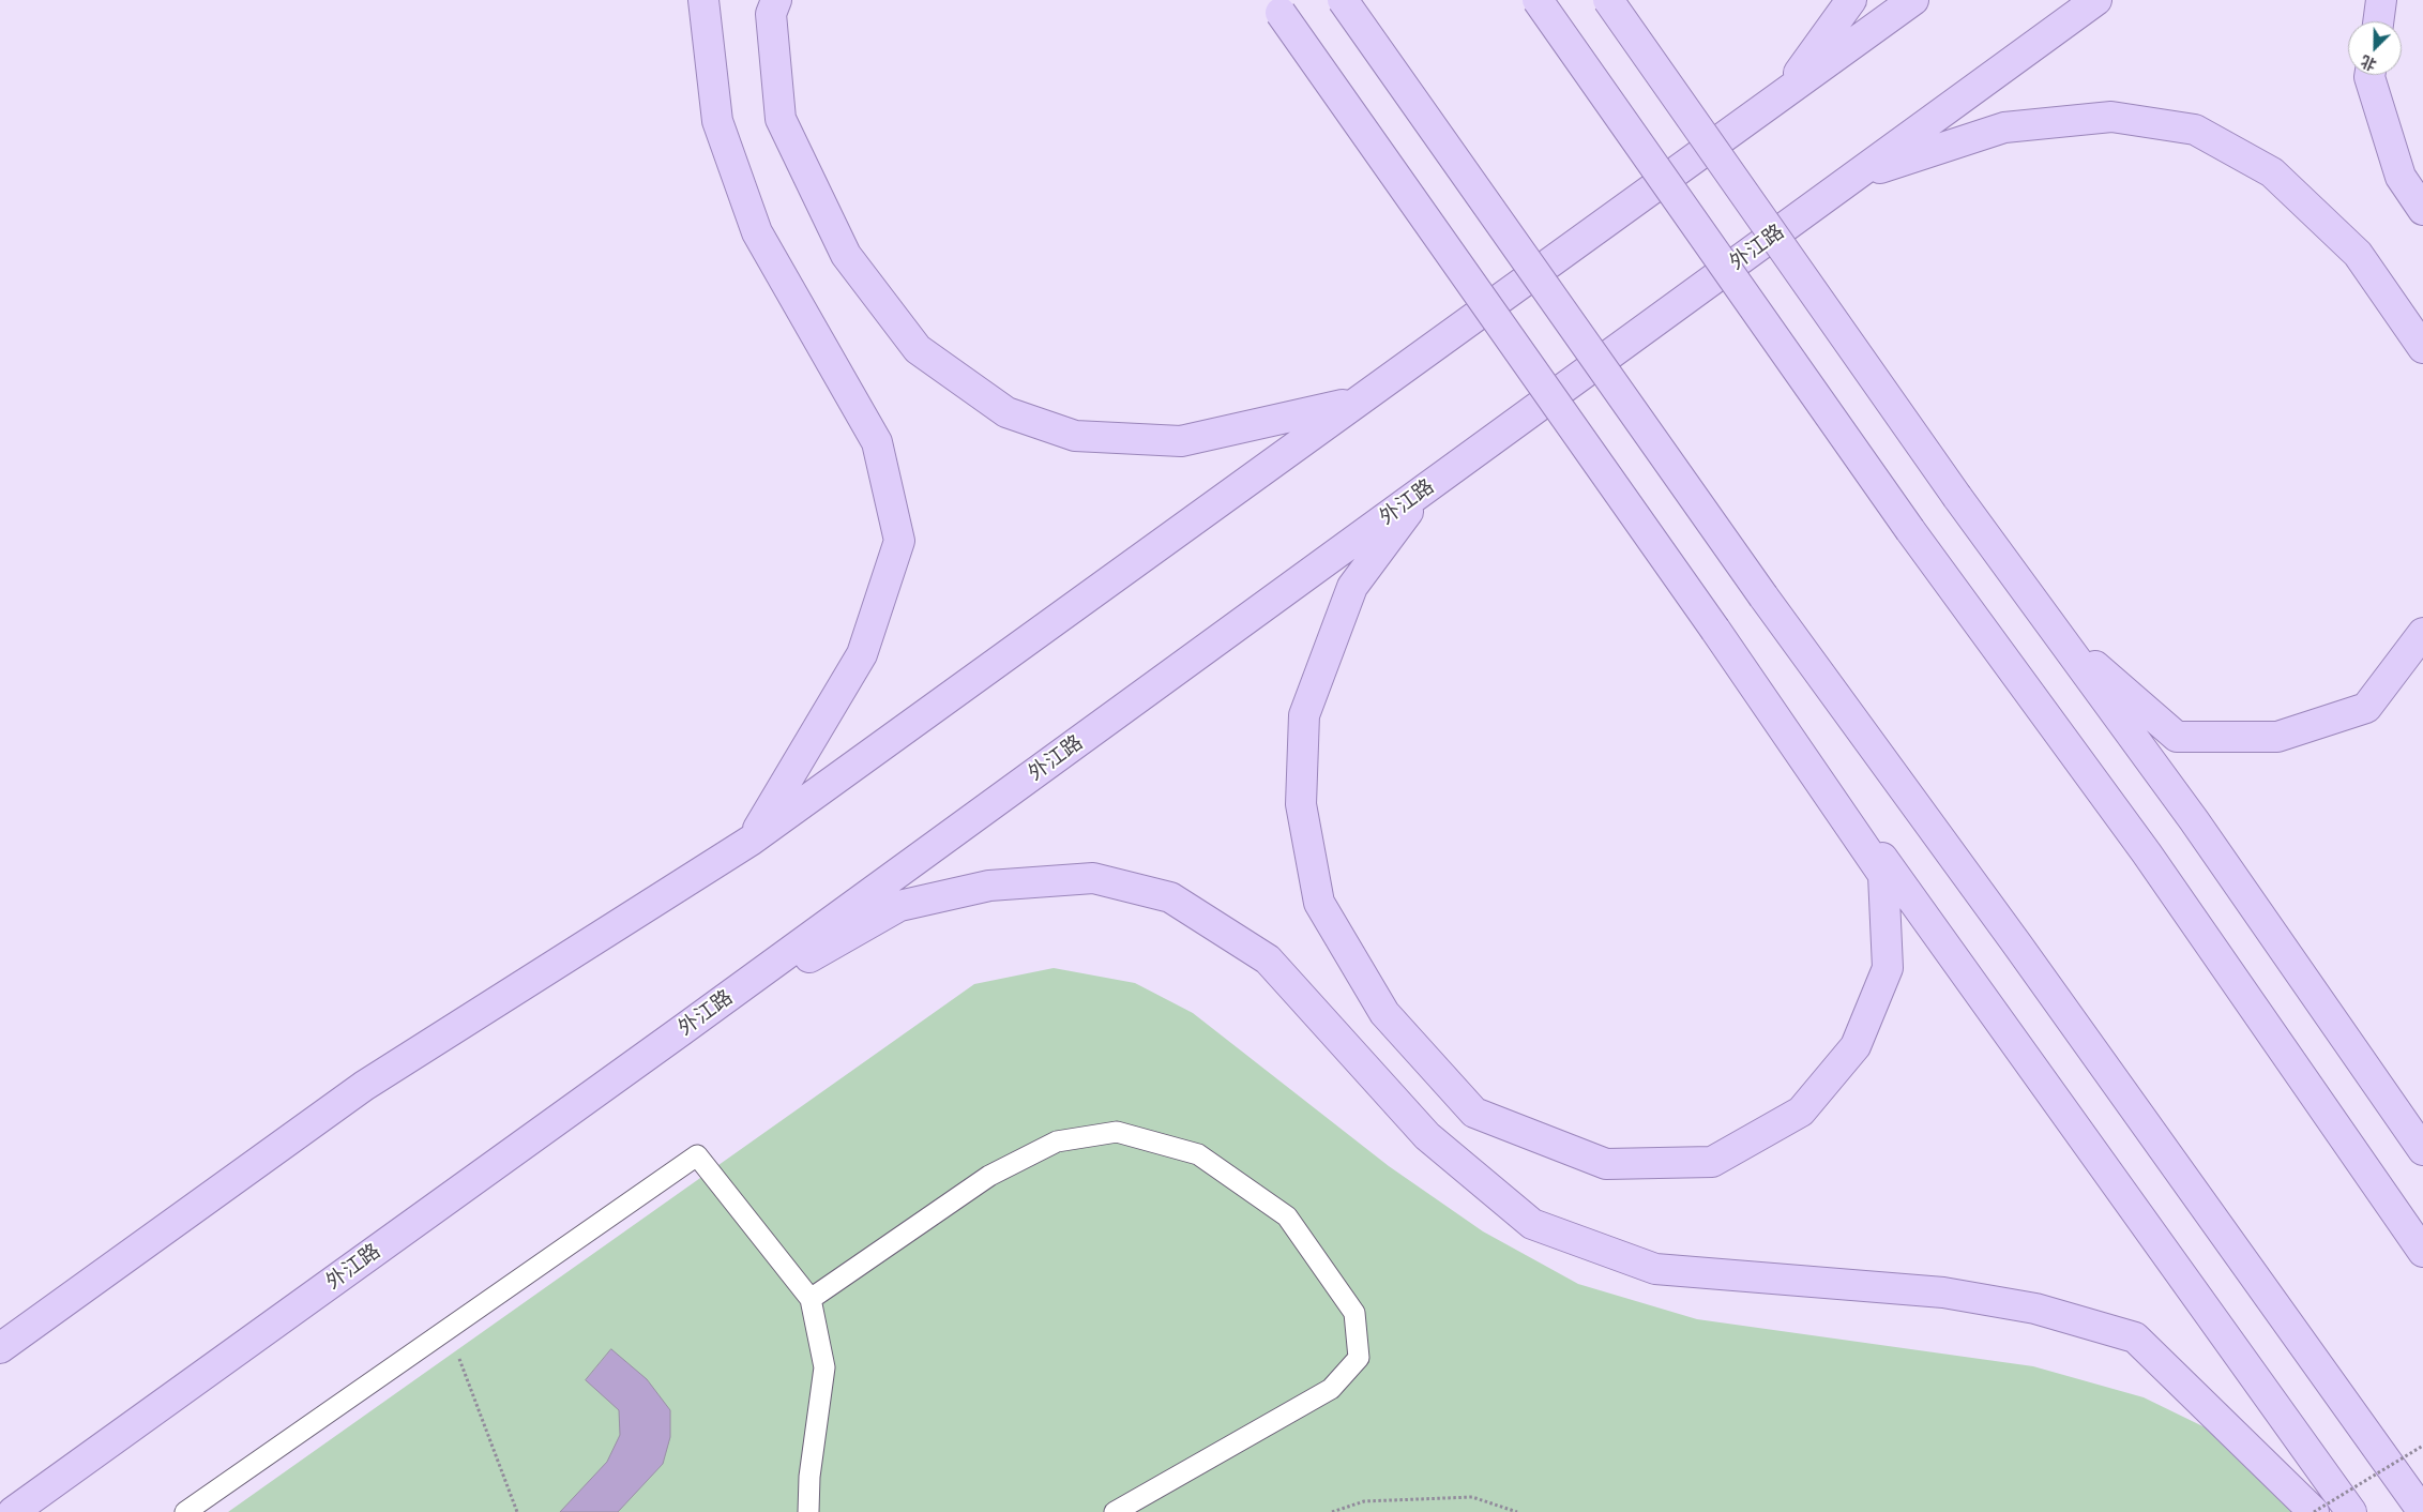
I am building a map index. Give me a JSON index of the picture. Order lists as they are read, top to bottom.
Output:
{
  "streets": {
    "main road": ["外江路"]
  },
  "north": "bottom left"
}
